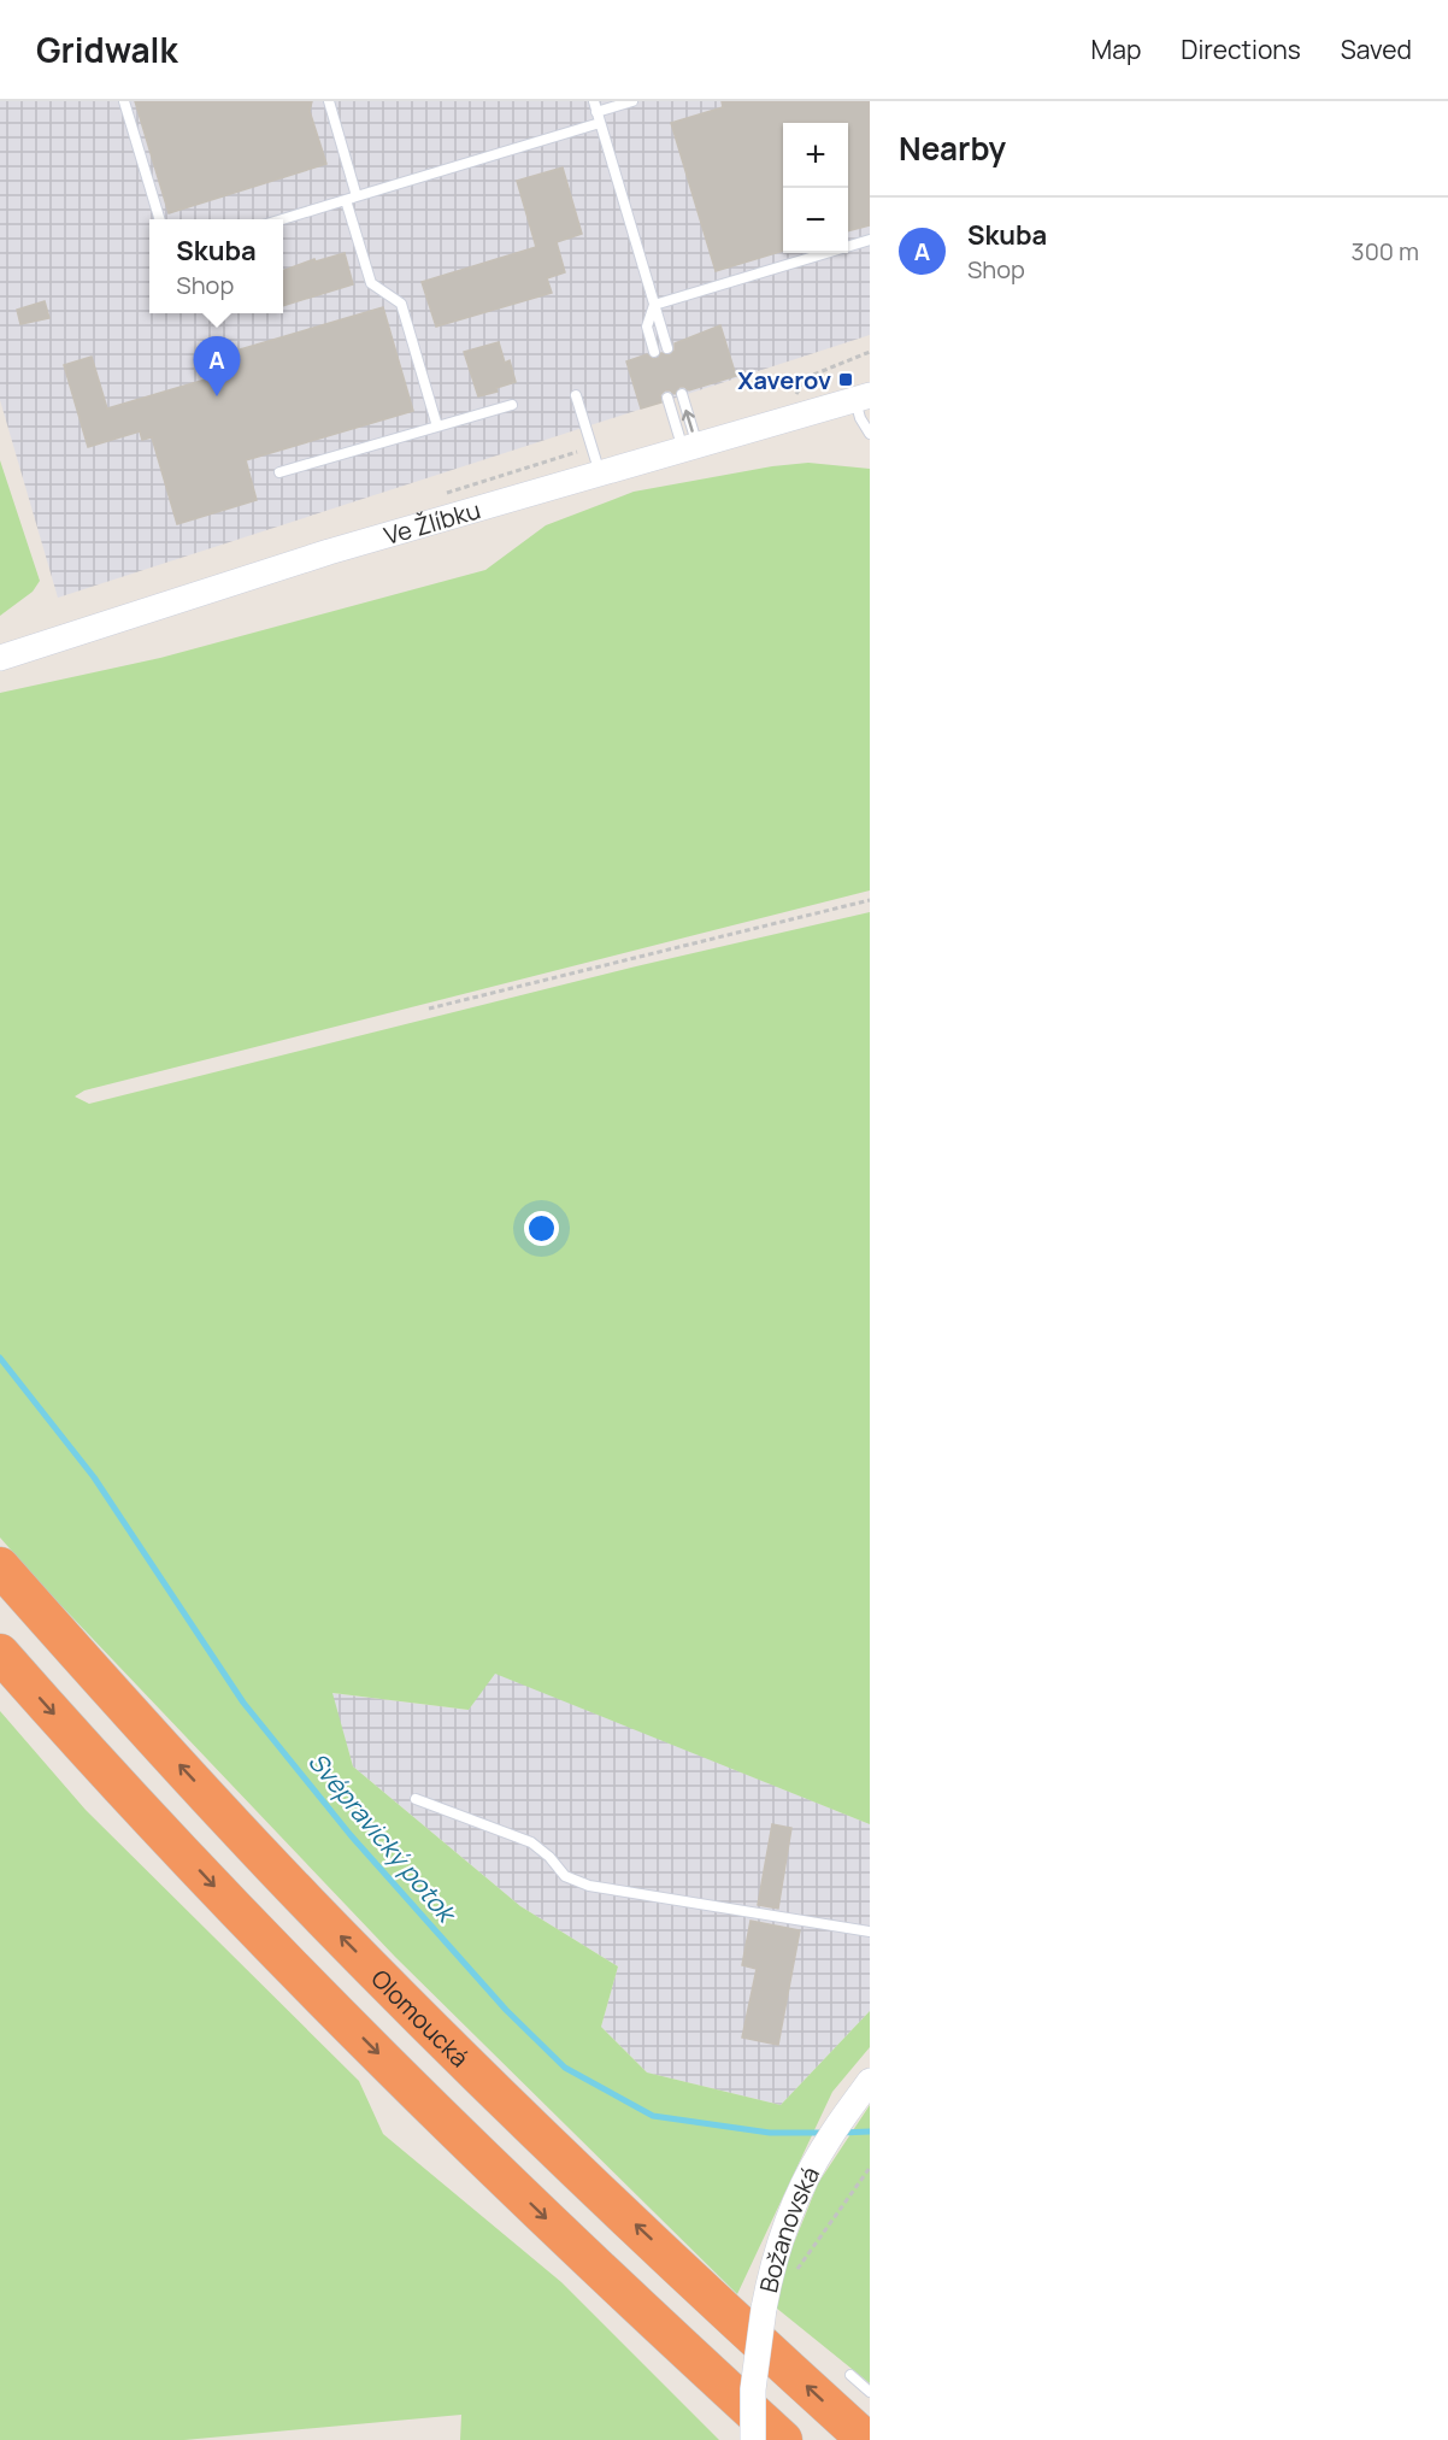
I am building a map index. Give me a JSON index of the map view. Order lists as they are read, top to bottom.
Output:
{
  "streets": {
    "highway": ["Olomoucká"],
    "street": ["Ve Žlíbku", "Božanovská"]
  },
  "water": ["Svépravický potok"],
  "places": {
    "transit": ["Xaverov"]
  },
  "page": {
    "header": "Gridwalk",
    "nav": ["Map", "Directions", "Saved"],
    "heading": "Nearby",
    "map_buttons": ["+", "−"],
    "list": [
      {
        "mark": "A",
        "name": "Skuba",
        "note": "Shop",
        "value": "300 m"
      }
    ],
    "popup": ["Skuba", "Shop"],
    "pins": "A"
  }
}
